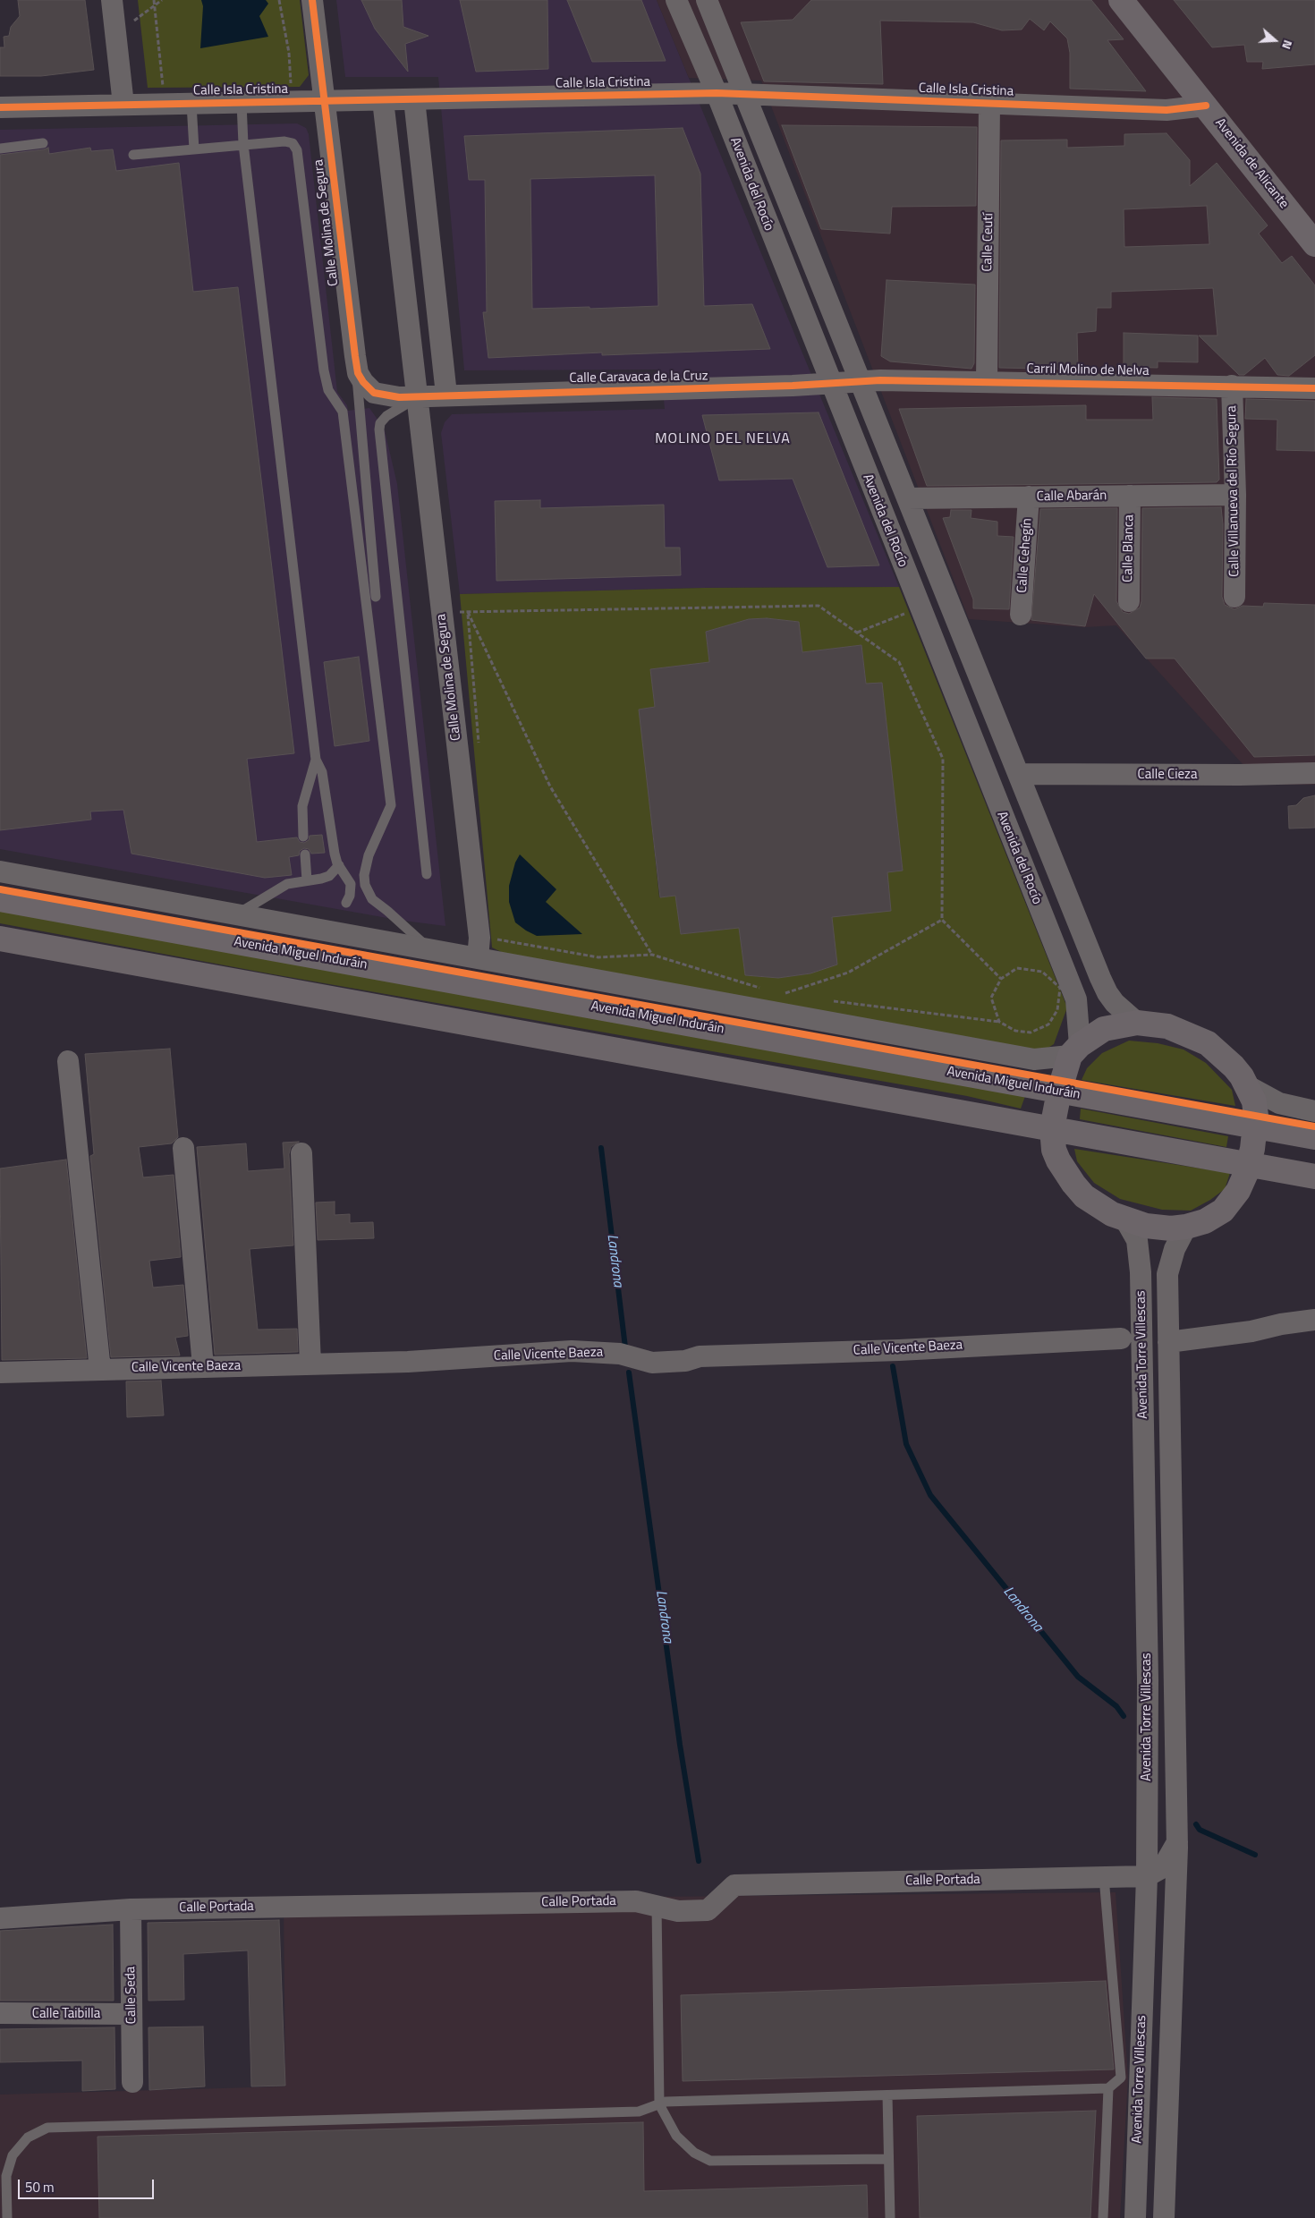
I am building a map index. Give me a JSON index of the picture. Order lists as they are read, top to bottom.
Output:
{
  "streets": {
    "main road": ["Avenida de Alicante", "Avenida Miguel Induráin"],
    "street": [
      "Calle Isla Cristina",
      "Avenida del Rocío",
      "Calle Molina de Segura",
      "Calle Ceutí",
      "Carril Molino de Nelva",
      "Calle Caravaca de la Cruz",
      "Calle Villanueva del Río Segura",
      "Calle Abarán",
      "Calle Blanca",
      "Calle Cehegín",
      "Calle Cieza",
      "Calle Vicente Baeza",
      "Avenida Torre Villescas",
      "Calle Portada",
      "Calle Seda",
      "Calle Taibilla"
    ]
  },
  "crossings": [
    ["Calle Isla Cristina", "Avenida de Alicante"],
    ["Calle Isla Cristina", "Avenida del Rocío"],
    ["Calle Isla Cristina", "Calle Molina de Segura"],
    ["Calle Isla Cristina", "Calle Ceutí"],
    ["Avenida del Rocío", "Carril Molino de Nelva"],
    ["Avenida del Rocío", "Calle Caravaca de la Cruz"],
    ["Avenida del Rocío", "Calle Abarán"],
    ["Avenida del Rocío", "Calle Cieza"],
    ["Calle Molina de Segura", "Calle Caravaca de la Cruz"],
    ["Calle Ceutí", "Carril Molino de Nelva"],
    ["Carril Molino de Nelva", "Calle Caravaca de la Cruz"],
    ["Carril Molino de Nelva", "Calle Villanueva del Río Segura"],
    ["Calle Villanueva del Río Segura", "Calle Abarán"],
    ["Calle Abarán", "Calle Blanca"],
    ["Calle Abarán", "Calle Cehegín"],
    ["Avenida Torre Villescas", "Calle Portada"],
    ["Calle Portada", "Calle Seda"],
    ["Calle Seda", "Calle Taibilla"]
  ],
  "districts": ["MOLINO DEL NELVA"],
  "water": ["Landrona"],
  "scale_bar": "50 m",
  "north": "right"
}
